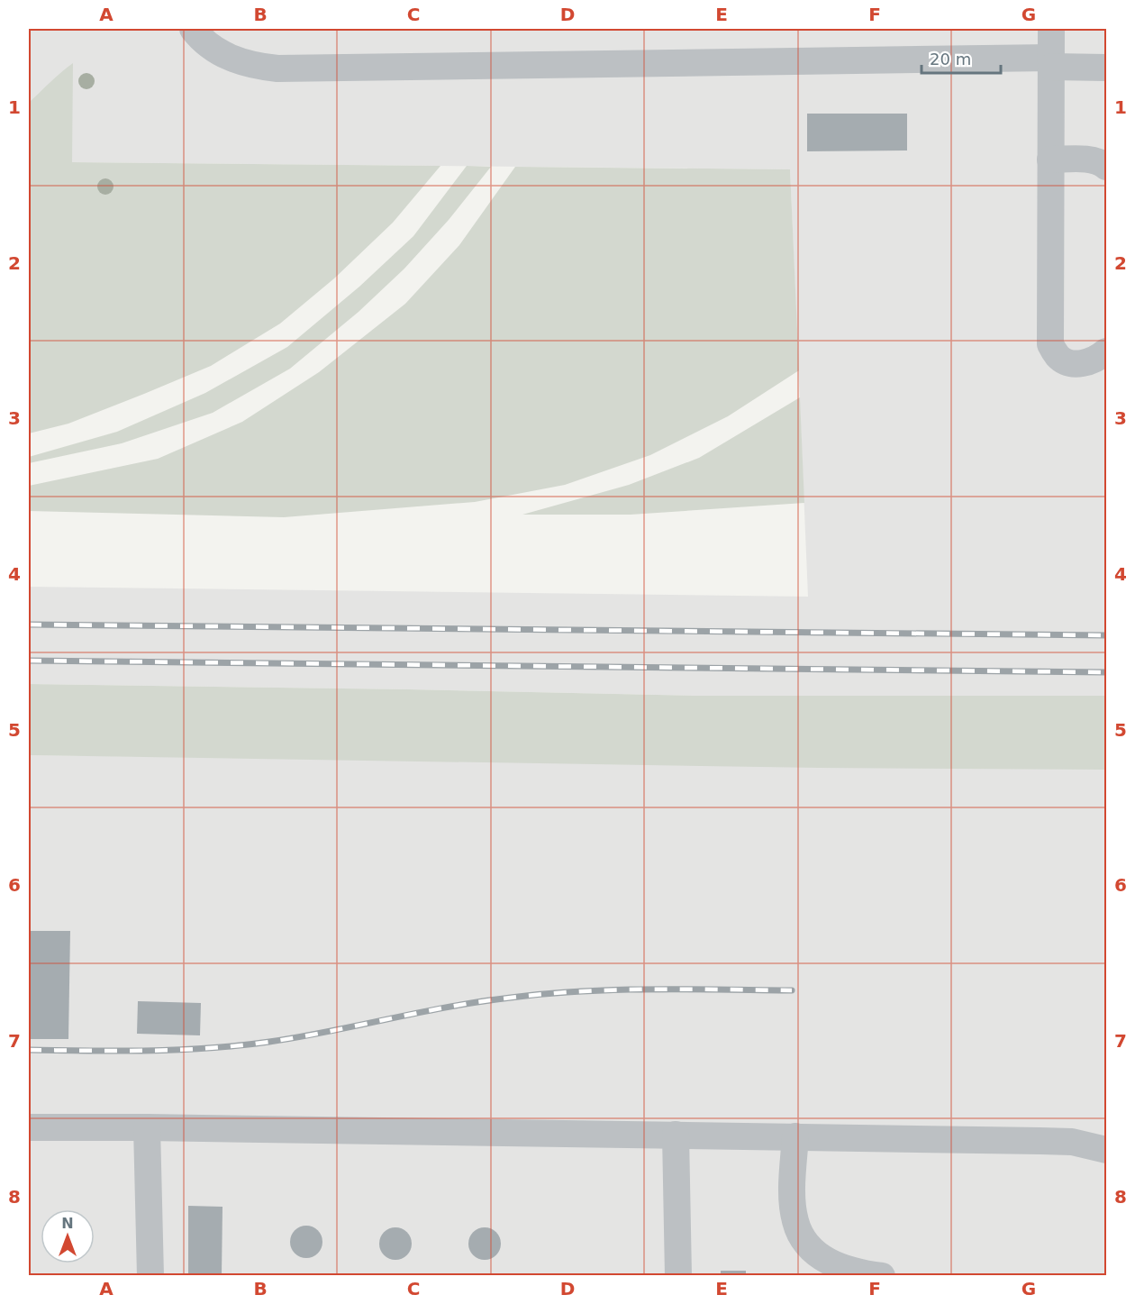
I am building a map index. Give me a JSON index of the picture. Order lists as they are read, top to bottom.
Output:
{
  "scale_bar": "20 m",
  "north": "top",
  "grid": {
    "columns": [
      "A",
      "B",
      "C",
      "D",
      "E",
      "F",
      "G"
    ],
    "rows": [
      "1",
      "2",
      "3",
      "4",
      "5",
      "6",
      "7",
      "8"
    ]
  }
}
